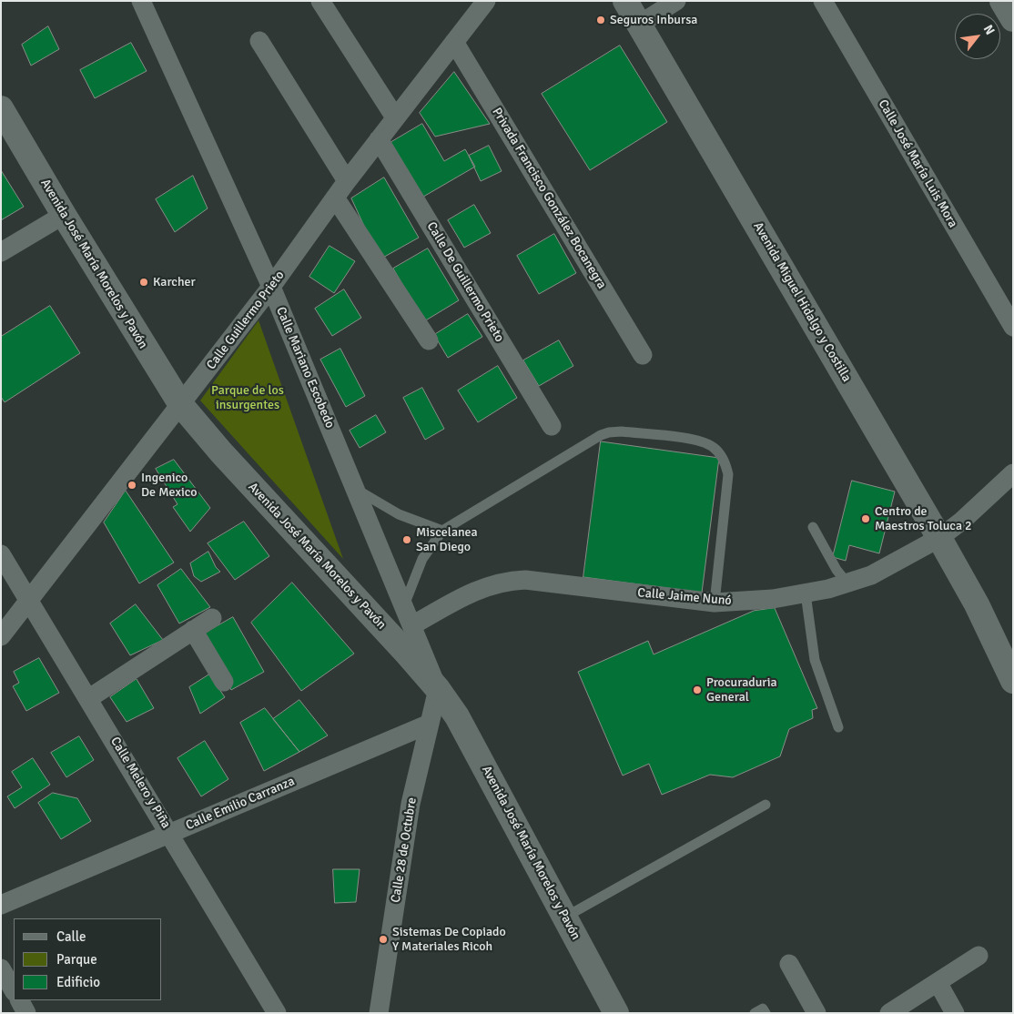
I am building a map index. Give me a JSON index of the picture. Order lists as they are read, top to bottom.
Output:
{
  "streets": {
    "main road": ["Avenida José María Morelos y Pavón", "Avenida Miguel Hidalgo y Costilla"],
    "street": [
      "Calle José María Luis Mora",
      "Privada Francisco González Bocanegra",
      "Calle De Guillermo Prieto",
      "Calle Guillermo Prieto",
      "Calle Mariano Escobedo",
      "Calle Jaime Nunó",
      "Calle Melero y Piña",
      "Calle Emilio Carranza",
      "Calle 28 de Octubre"
    ]
  },
  "crossings": [
    ["Privada Francisco González Bocanegra", "Calle Guillermo Prieto"],
    ["Avenida José María Morelos y Pavón", "Calle Guillermo Prieto"],
    ["Avenida José María Morelos y Pavón", "Calle Mariano Escobedo"],
    ["Avenida José María Morelos y Pavón", "Calle 28 de Octubre"],
    ["Calle De Guillermo Prieto", "Calle Guillermo Prieto"],
    ["Avenida Miguel Hidalgo y Costilla", "Calle Jaime Nunó"],
    ["Calle Guillermo Prieto", "Calle Mariano Escobedo"],
    ["Calle Guillermo Prieto", "Calle Melero y Piña"],
    ["Calle Mariano Escobedo", "Calle Jaime Nunó"],
    ["Calle Mariano Escobedo", "Calle 28 de Octubre"],
    ["Calle Melero y Piña", "Calle Emilio Carranza"],
    ["Calle Emilio Carranza", "Calle 28 de Octubre"]
  ],
  "parks": ["Parque de los insurgentes"],
  "places": [
    "Seguros Inbursa",
    "Karcher",
    "Ingenico De Mexico",
    "Centro de Maestros Toluca 2",
    "Miscelanea San Diego",
    "Procuraduria General",
    "Sistemas De Copiado Y Materiales Ricoh"
  ],
  "legend": ["Calle", "Parque", "Edificio"],
  "north": "top right"
}
